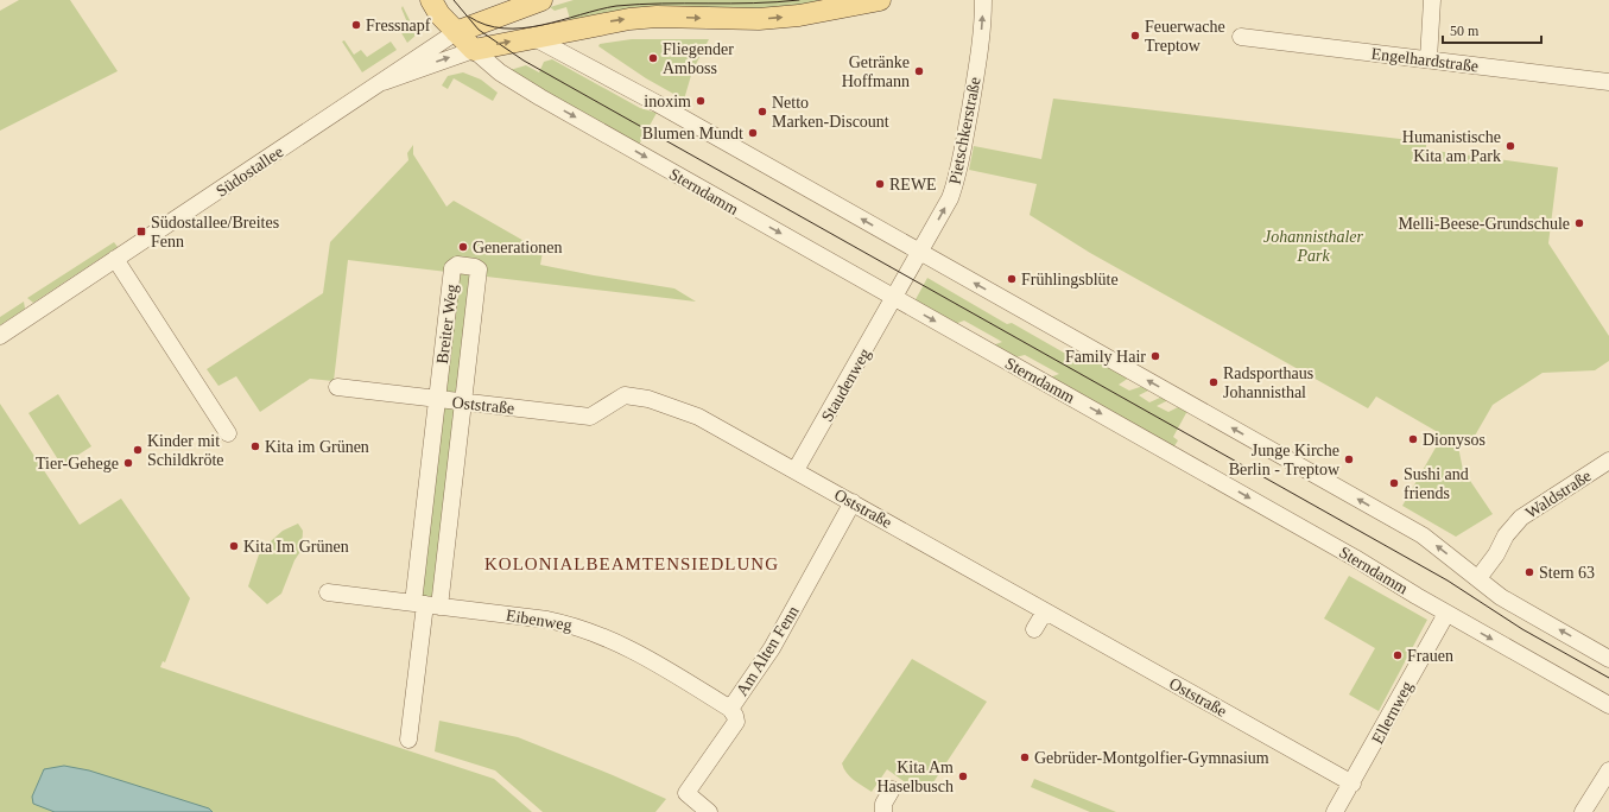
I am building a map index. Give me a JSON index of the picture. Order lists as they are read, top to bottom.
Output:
{
  "streets": {
    "main road": ["Sterndamm"],
    "street": [
      "Engelhardstraße",
      "Pietschkerstraße",
      "Südostallee",
      "Breiter Weg",
      "Staudenweg",
      "Oststraße",
      "Waldstraße",
      "Eibenweg",
      "Am Alten Fenn",
      "Ellernweg"
    ]
  },
  "crossings": [
    ["Pietschkerstraße", "Sterndamm"],
    ["Pietschkerstraße", "Staudenweg"],
    ["Südostallee", "Sterndamm"],
    ["Sterndamm", "Staudenweg"],
    ["Sterndamm", "Ellernweg"],
    ["Breiter Weg", "Oststraße"],
    ["Breiter Weg", "Eibenweg"],
    ["Staudenweg", "Oststraße"],
    ["Oststraße", "Am Alten Fenn"],
    ["Oststraße", "Ellernweg"],
    ["Eibenweg", "Am Alten Fenn"]
  ],
  "one_way": ["Pietschkerstraße", "Sterndamm"],
  "districts": ["KOLONIALBEAMTENSIEDLUNG"],
  "parks": ["Johannisthaler Park"],
  "places": {
    "other": [
      "Fressnapf",
      "Feuerwache Treptow",
      "Fliegender Amboss",
      "Getränke Hoffmann",
      "inoxim",
      "Netto Marken-Discount",
      "Blumen Mundt",
      "Humanistische Kita am Park",
      "REWE",
      "Melli-Beese-Grundschule",
      "Generationen",
      "Frühlingsblüte",
      "Family Hair",
      "Radsporthaus Johannisthal",
      "Dionysos",
      "Kita im Grünen",
      "Kinder mit Schildkröte",
      "Junge Kirche Berlin - Treptow",
      "Tier-Gehege",
      "Sushi and friends",
      "Kita Im Grünen",
      "Stern 63",
      "Frauen",
      "Gebrüder-Montgolfier-Gymnasium",
      "Kita Am Haselbusch"
    ],
    "transit": ["Südostallee/Breites Fenn"]
  },
  "scale_bar": "50 m"
}
